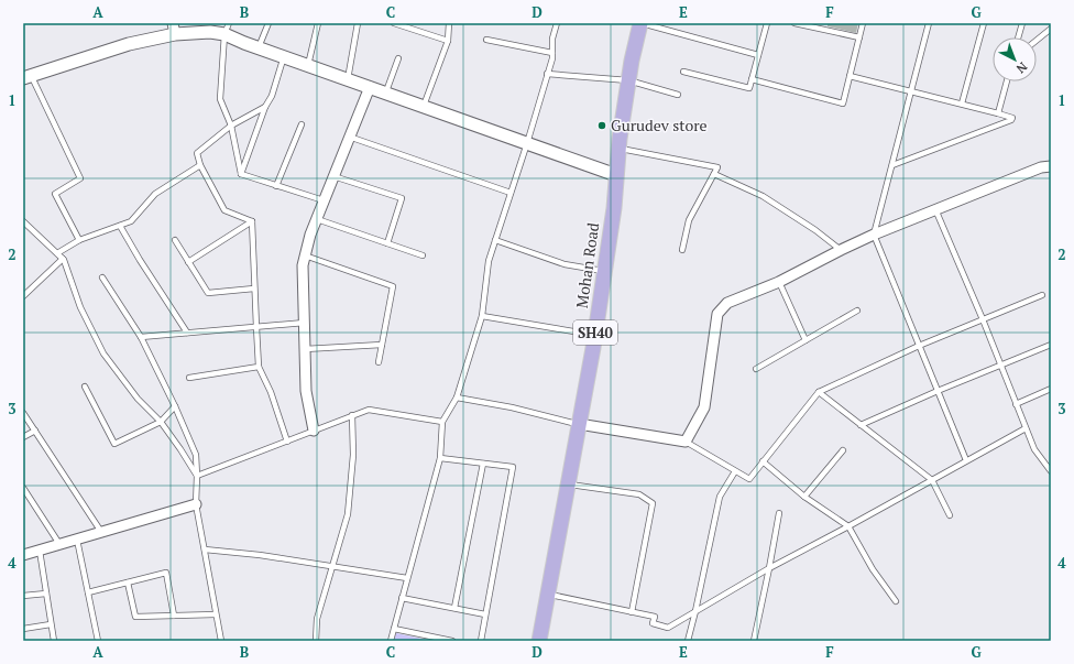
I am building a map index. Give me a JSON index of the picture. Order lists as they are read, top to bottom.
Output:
{
  "streets": {
    "main road": ["Mohan Road", "SH40"]
  },
  "places": ["Gurudev store"],
  "north": "bottom right",
  "grid": {
    "columns": [
      "A",
      "B",
      "C",
      "D",
      "E",
      "F",
      "G"
    ],
    "rows": [
      "1",
      "2",
      "3",
      "4"
    ]
  }
}
